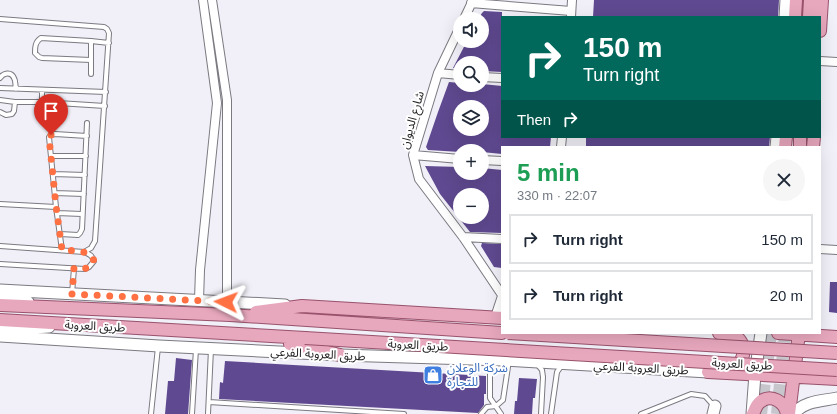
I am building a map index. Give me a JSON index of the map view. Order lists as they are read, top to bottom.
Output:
{
  "streets": {
    "main road": ["طريق العروبة"],
    "street": ["شارع الديوان", "طريق العروبة الفرعي"]
  },
  "places": {
    "shop": ["شركة الوعلان للتجارة"]
  },
  "page": {
    "map_buttons": ["+", "−"],
    "turn": ["150 m", "Turn right"],
    "then": "Then",
    "heading": ["5 min", "330 m · 22:07"],
    "list": [
      {
        "name": "Turn right",
        "value": "150 m"
      },
      {
        "name": "Turn right",
        "value": "20 m"
      }
    ]
  }
}
